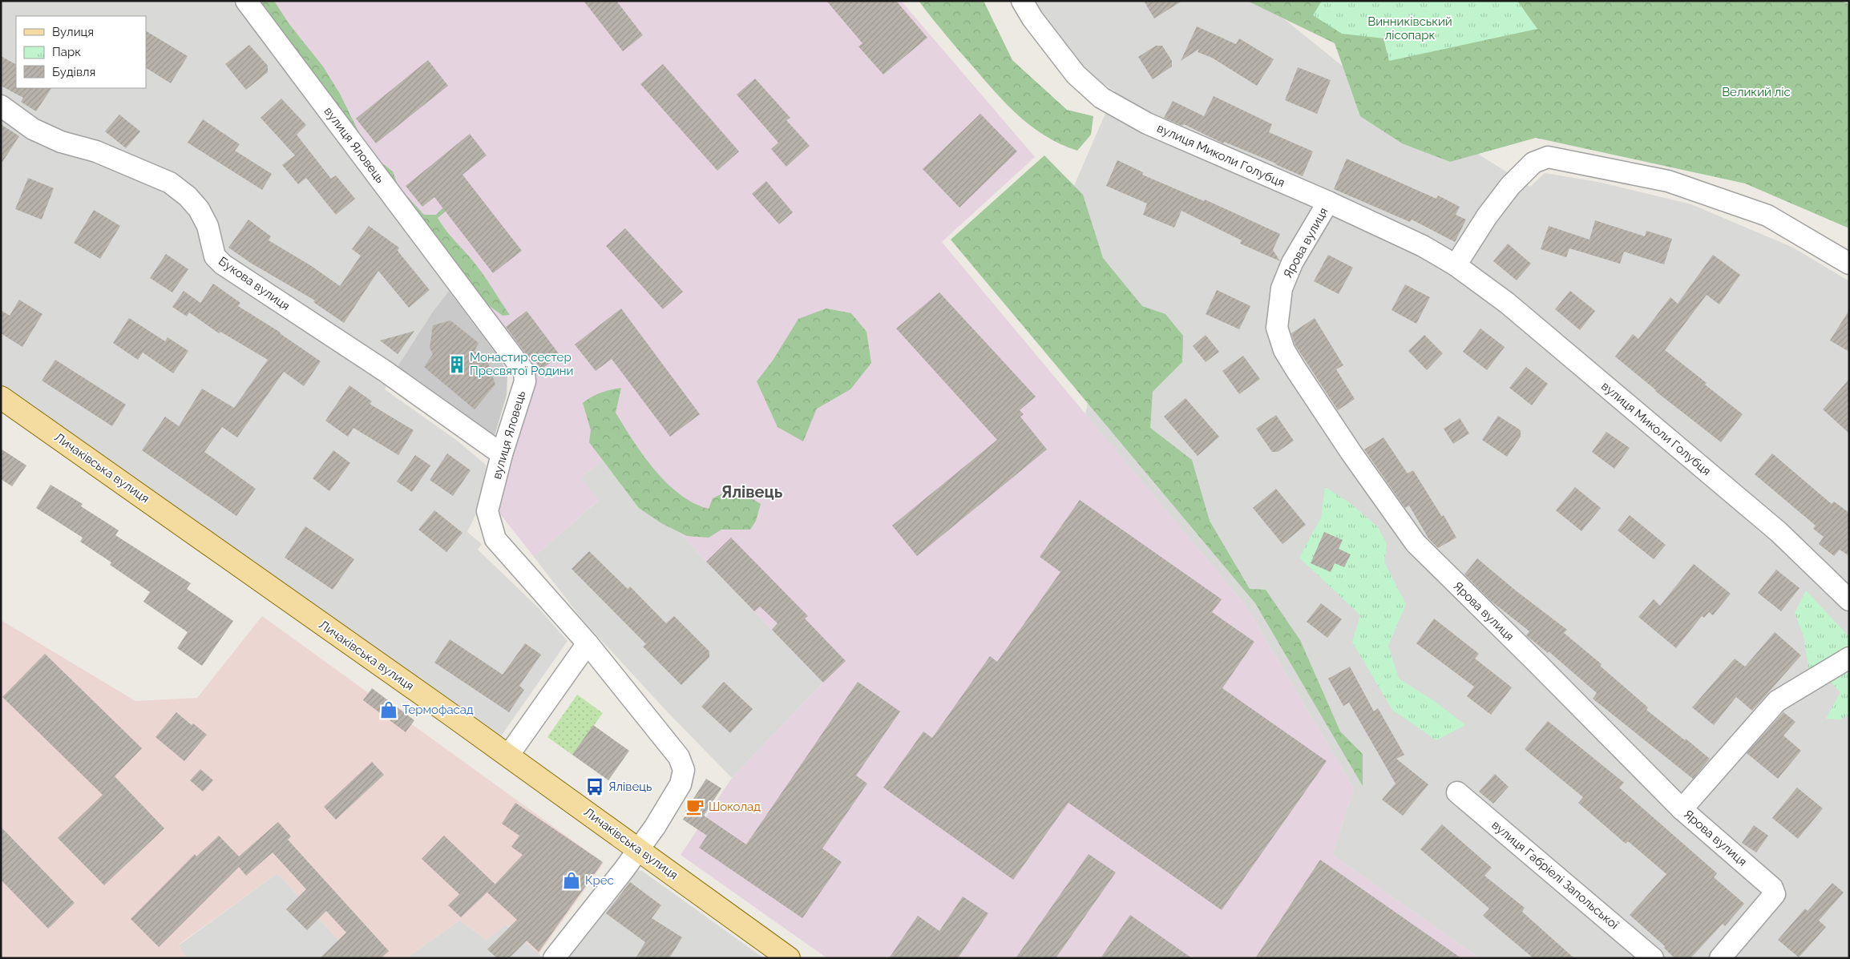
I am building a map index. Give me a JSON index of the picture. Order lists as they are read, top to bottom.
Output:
{
  "streets": {
    "main road": ["Личаківська вулиця"],
    "street": [
      "вулиця Яловець",
      "вулиця Миколи Голубця",
      "Ярова вулиця",
      "Букова вулиця",
      "вулиця Габріелі Запольської"
    ]
  },
  "crossings": [
    ["вулиця Яловець", "Букова вулиця"],
    ["вулиця Яловець", "Личаківська вулиця"],
    ["вулиця Миколи Голубця", "Ярова вулиця"]
  ],
  "districts": ["Ялівець"],
  "parks": ["Винниківський лісопарк", "Великий ліс"],
  "places": {
    "building": ["Монастир сестер Пресвятої Родини"],
    "shop": ["Термофасад", "Крес"],
    "bus stop": ["Ялівець"],
    "cafe": ["Шоколад"]
  },
  "legend": ["Вулиця", "Парк", "Будівля"]
}
